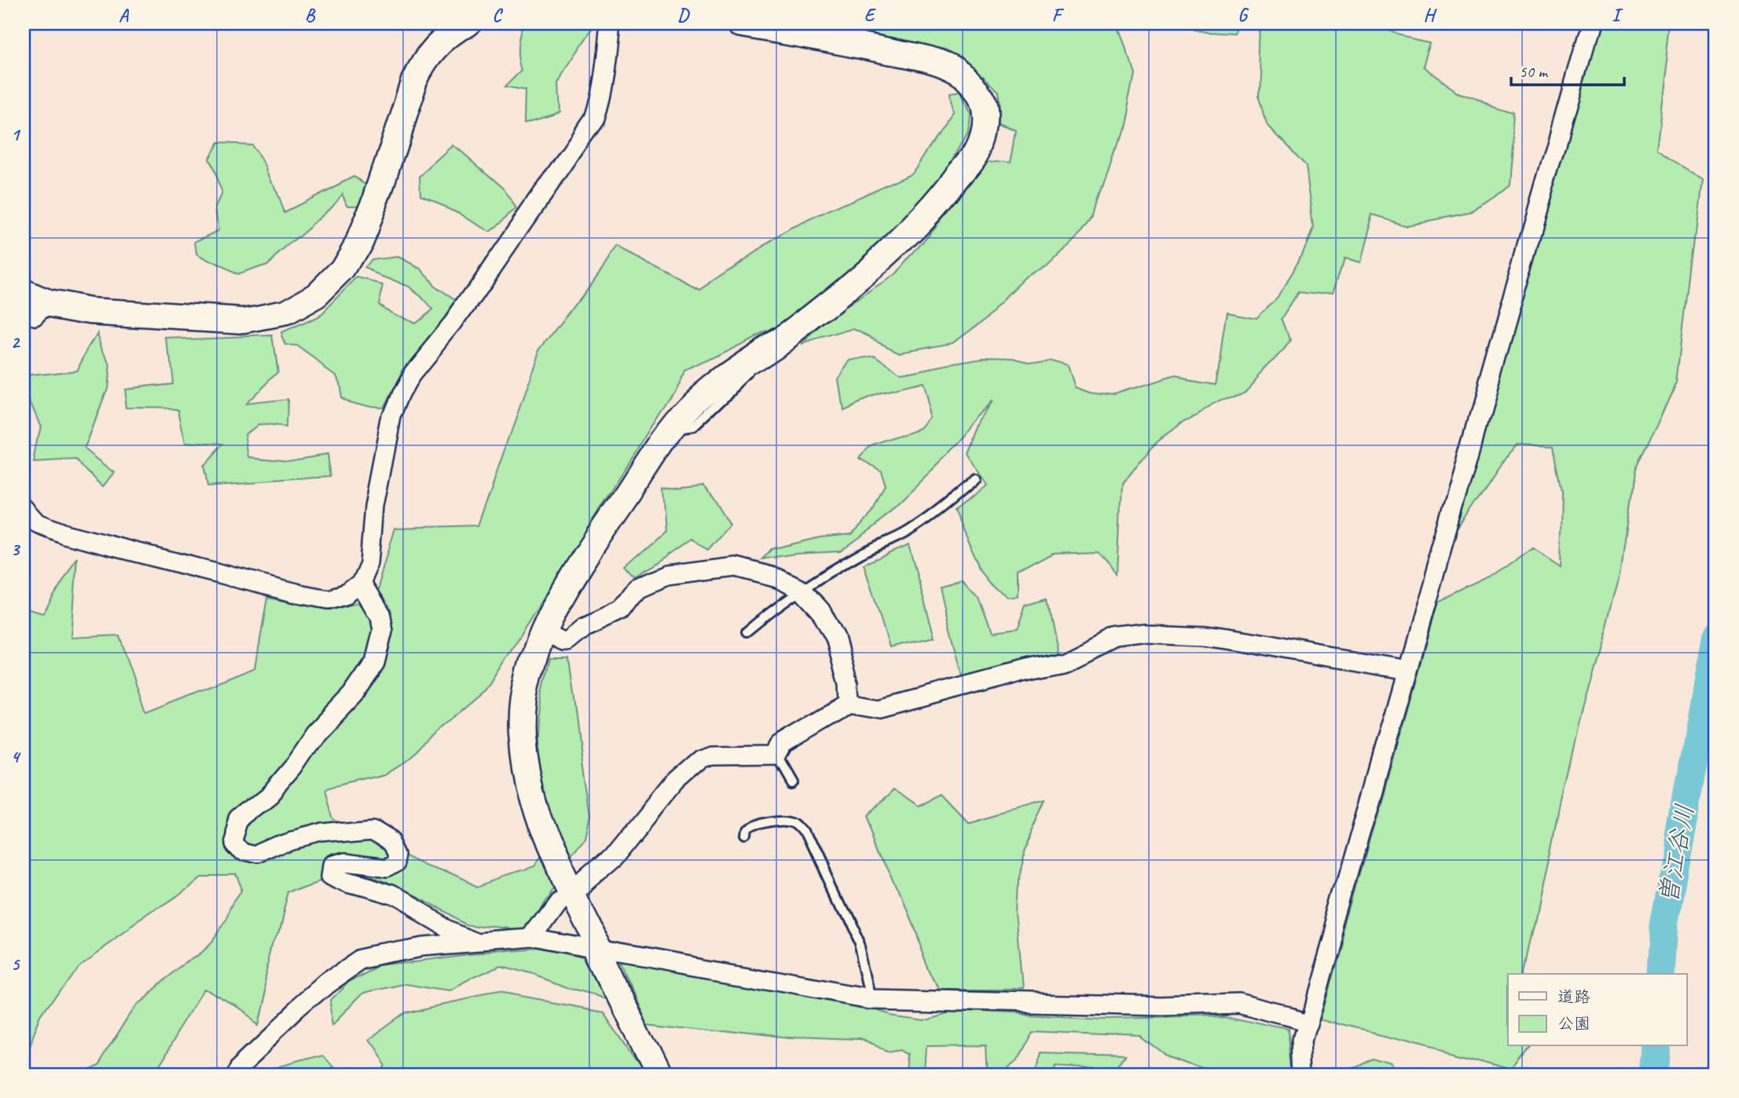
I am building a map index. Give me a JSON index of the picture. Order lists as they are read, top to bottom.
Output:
{
  "water": ["曽江谷川"],
  "legend": ["道路", "公園"],
  "scale_bar": "50 m",
  "grid": {
    "columns": [
      "A",
      "B",
      "C",
      "D",
      "E",
      "F",
      "G",
      "H",
      "I"
    ],
    "rows": [
      "1",
      "2",
      "3",
      "4",
      "5"
    ]
  }
}
